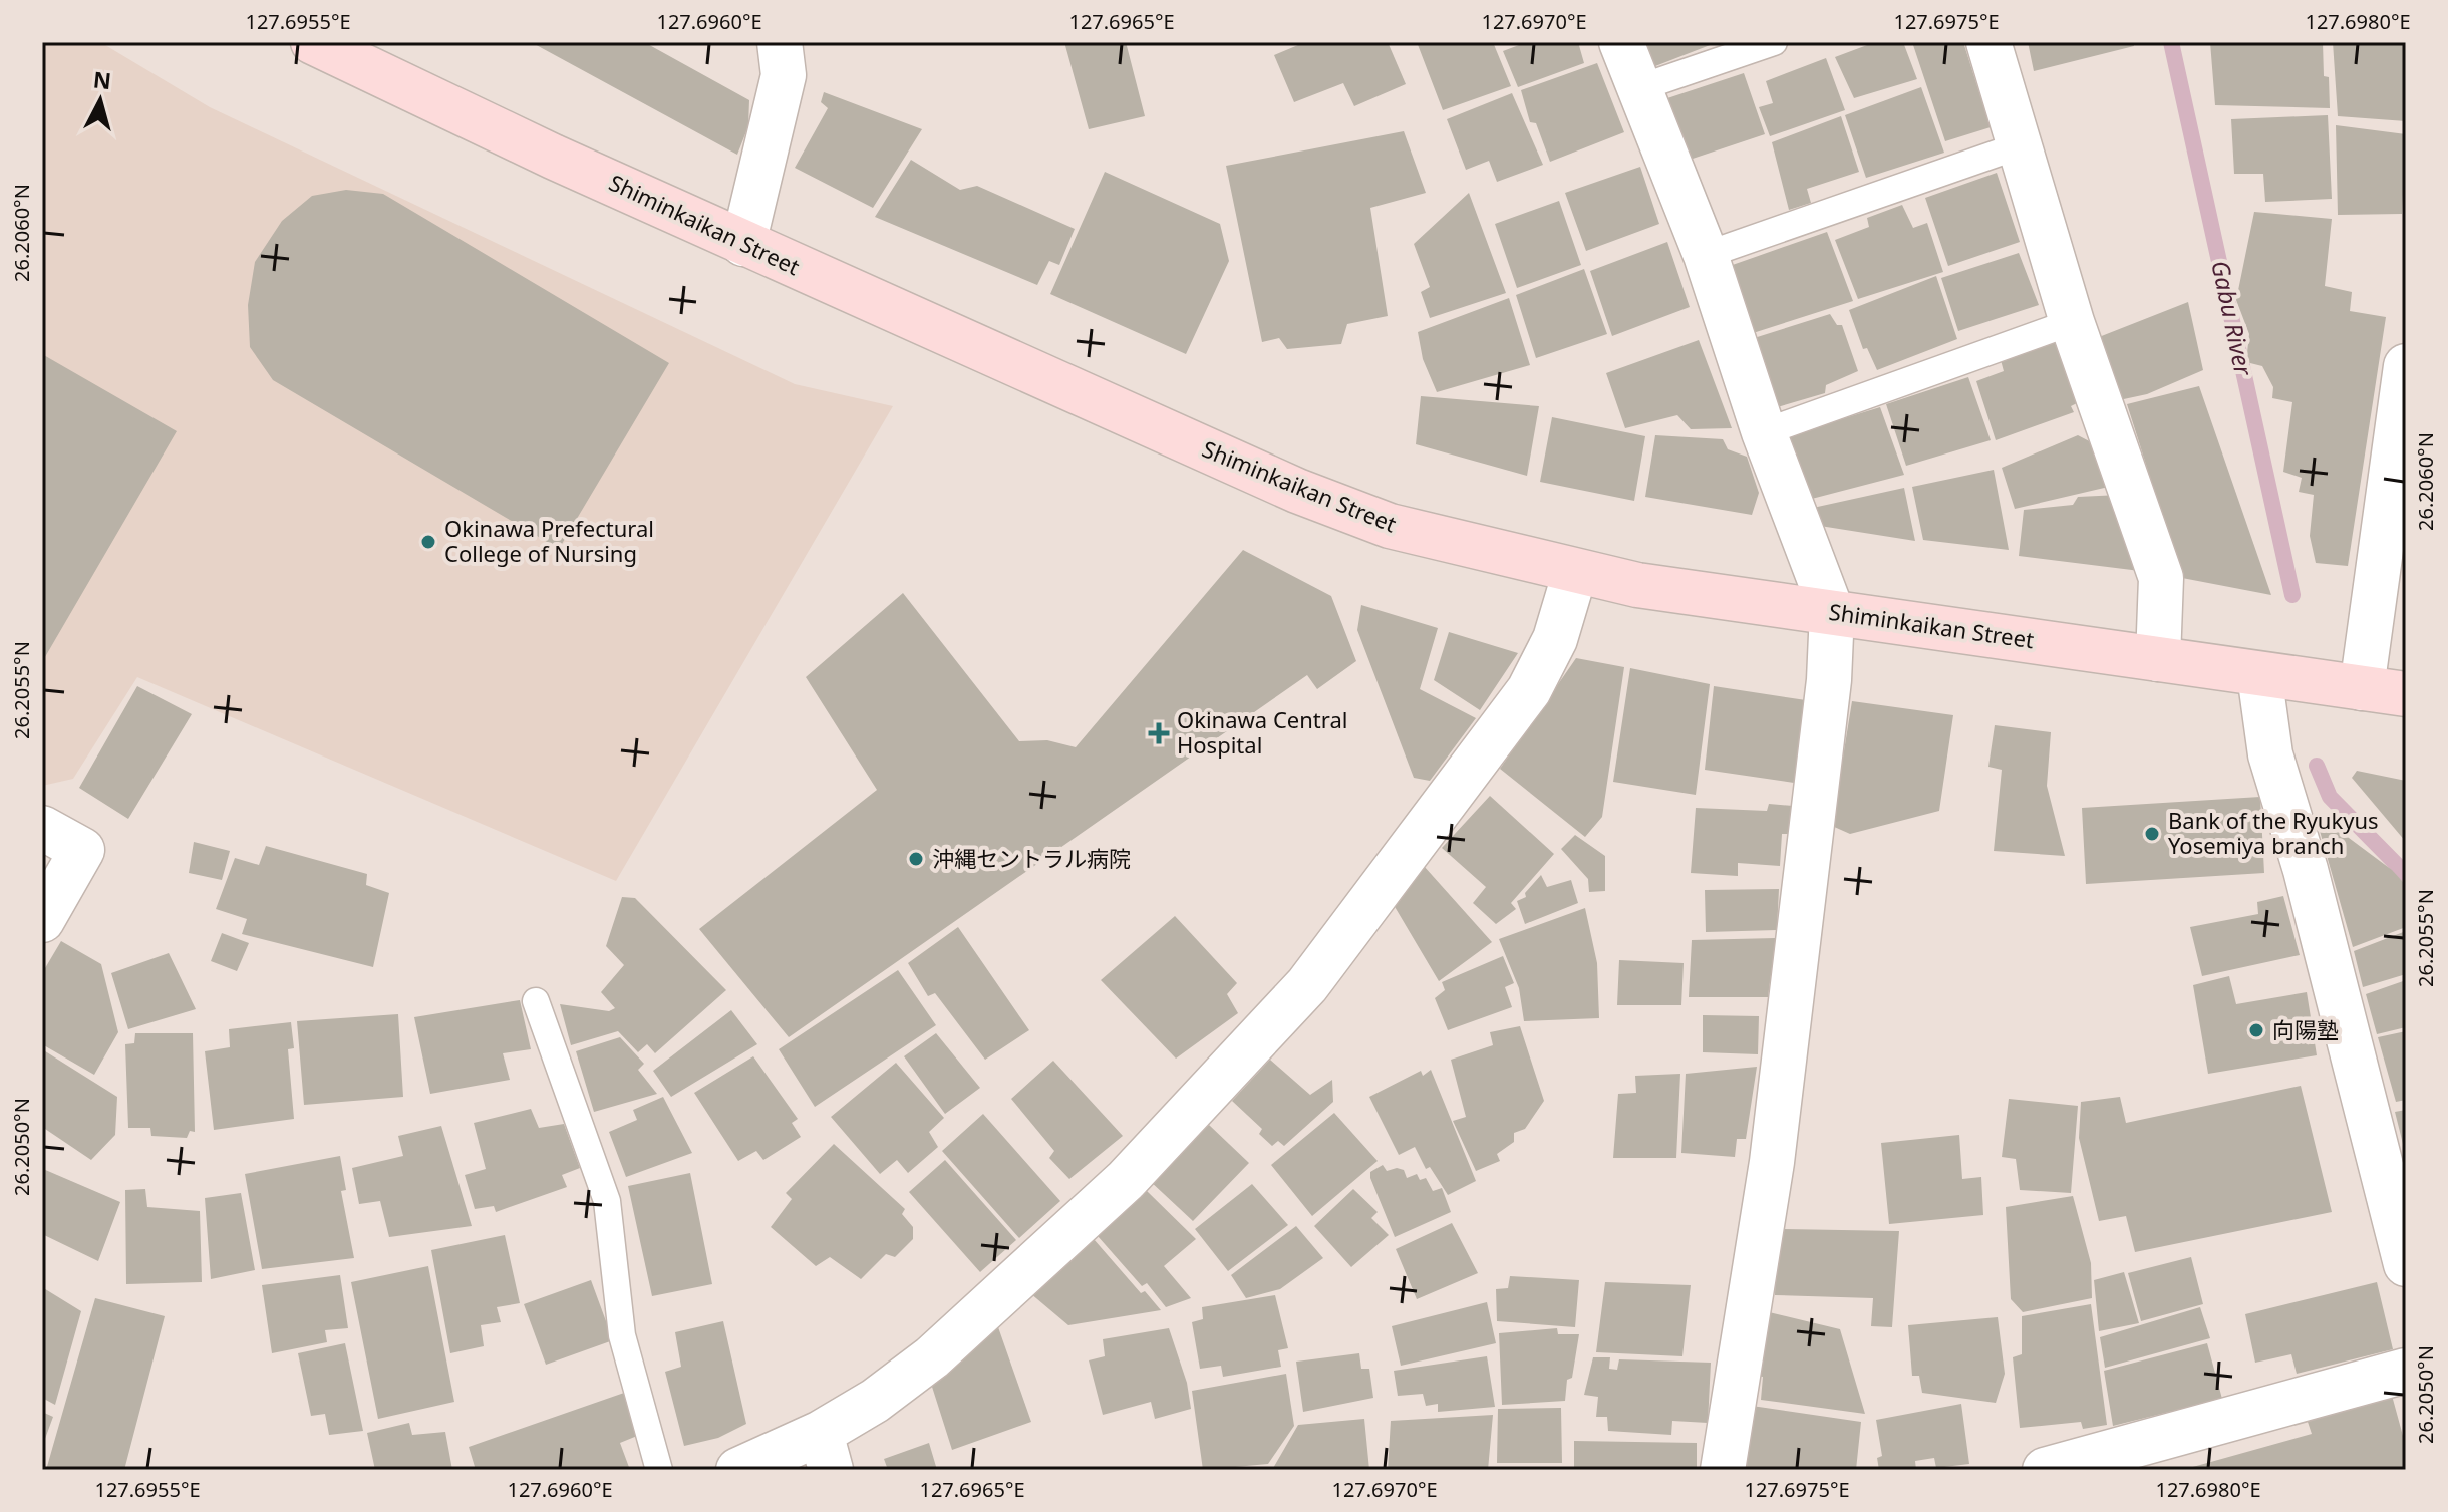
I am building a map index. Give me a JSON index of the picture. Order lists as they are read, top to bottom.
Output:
{
  "streets": {
    "main road": ["Shiminkaikan Street"]
  },
  "water": ["Gabu River"],
  "places": {
    "other": [
      "Okinawa Prefectural College of Nursing",
      "Bank of the Ryukyus Yosemiya branch",
      "沖縄セントラル病院",
      "向陽塾"
    ],
    "health": ["Okinawa Central Hospital"]
  },
  "north": "top",
  "coordinates": [
    "127.6955°E",
    "127.6960°E",
    "127.6965°E",
    "127.6970°E",
    "127.6975°E",
    "127.6980°E",
    "26.2060°N",
    "26.2055°N",
    "26.2050°N"
  ]
}
